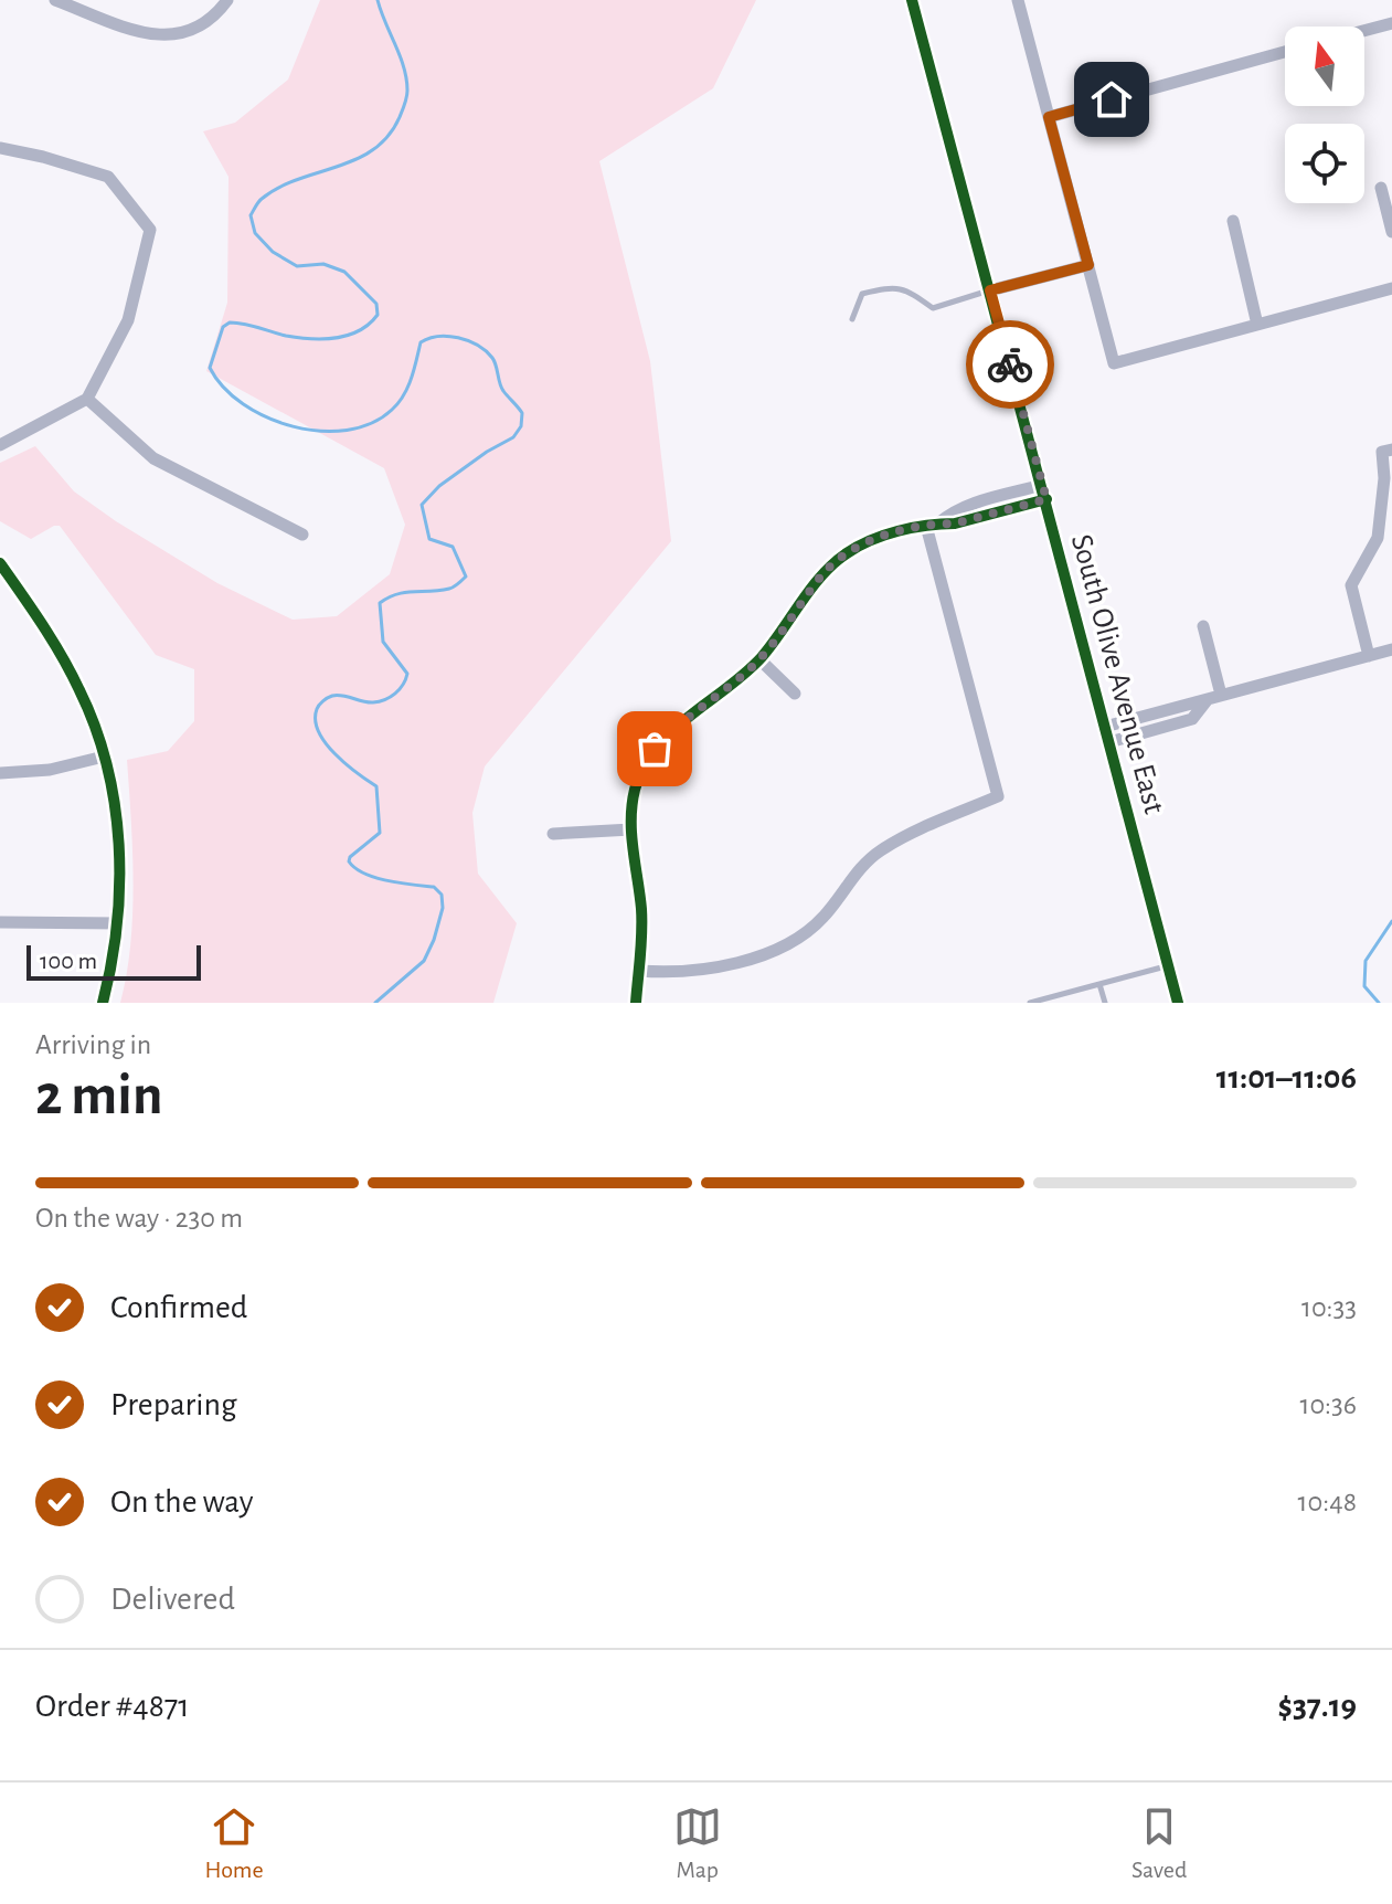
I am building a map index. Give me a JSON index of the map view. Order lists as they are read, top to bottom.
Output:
{
  "streets": {
    "street": ["South Olive Avenue East"]
  },
  "scale_bar": "100 m",
  "north": "top",
  "page": {
    "scale": "100 m",
    "heading": ["2 min", "Arriving in", "11:01–11:06"],
    "panel": ["Order #4871", "$37.19"],
    "bar": "On the way · 230 m",
    "list": [
      ["Confirmed", "10:33"],
      ["Preparing", "10:36"],
      ["On the way", "10:48"],
      "Delivered"
    ],
    "tabs": ["Home", "Map", "Saved"]
  }
}
